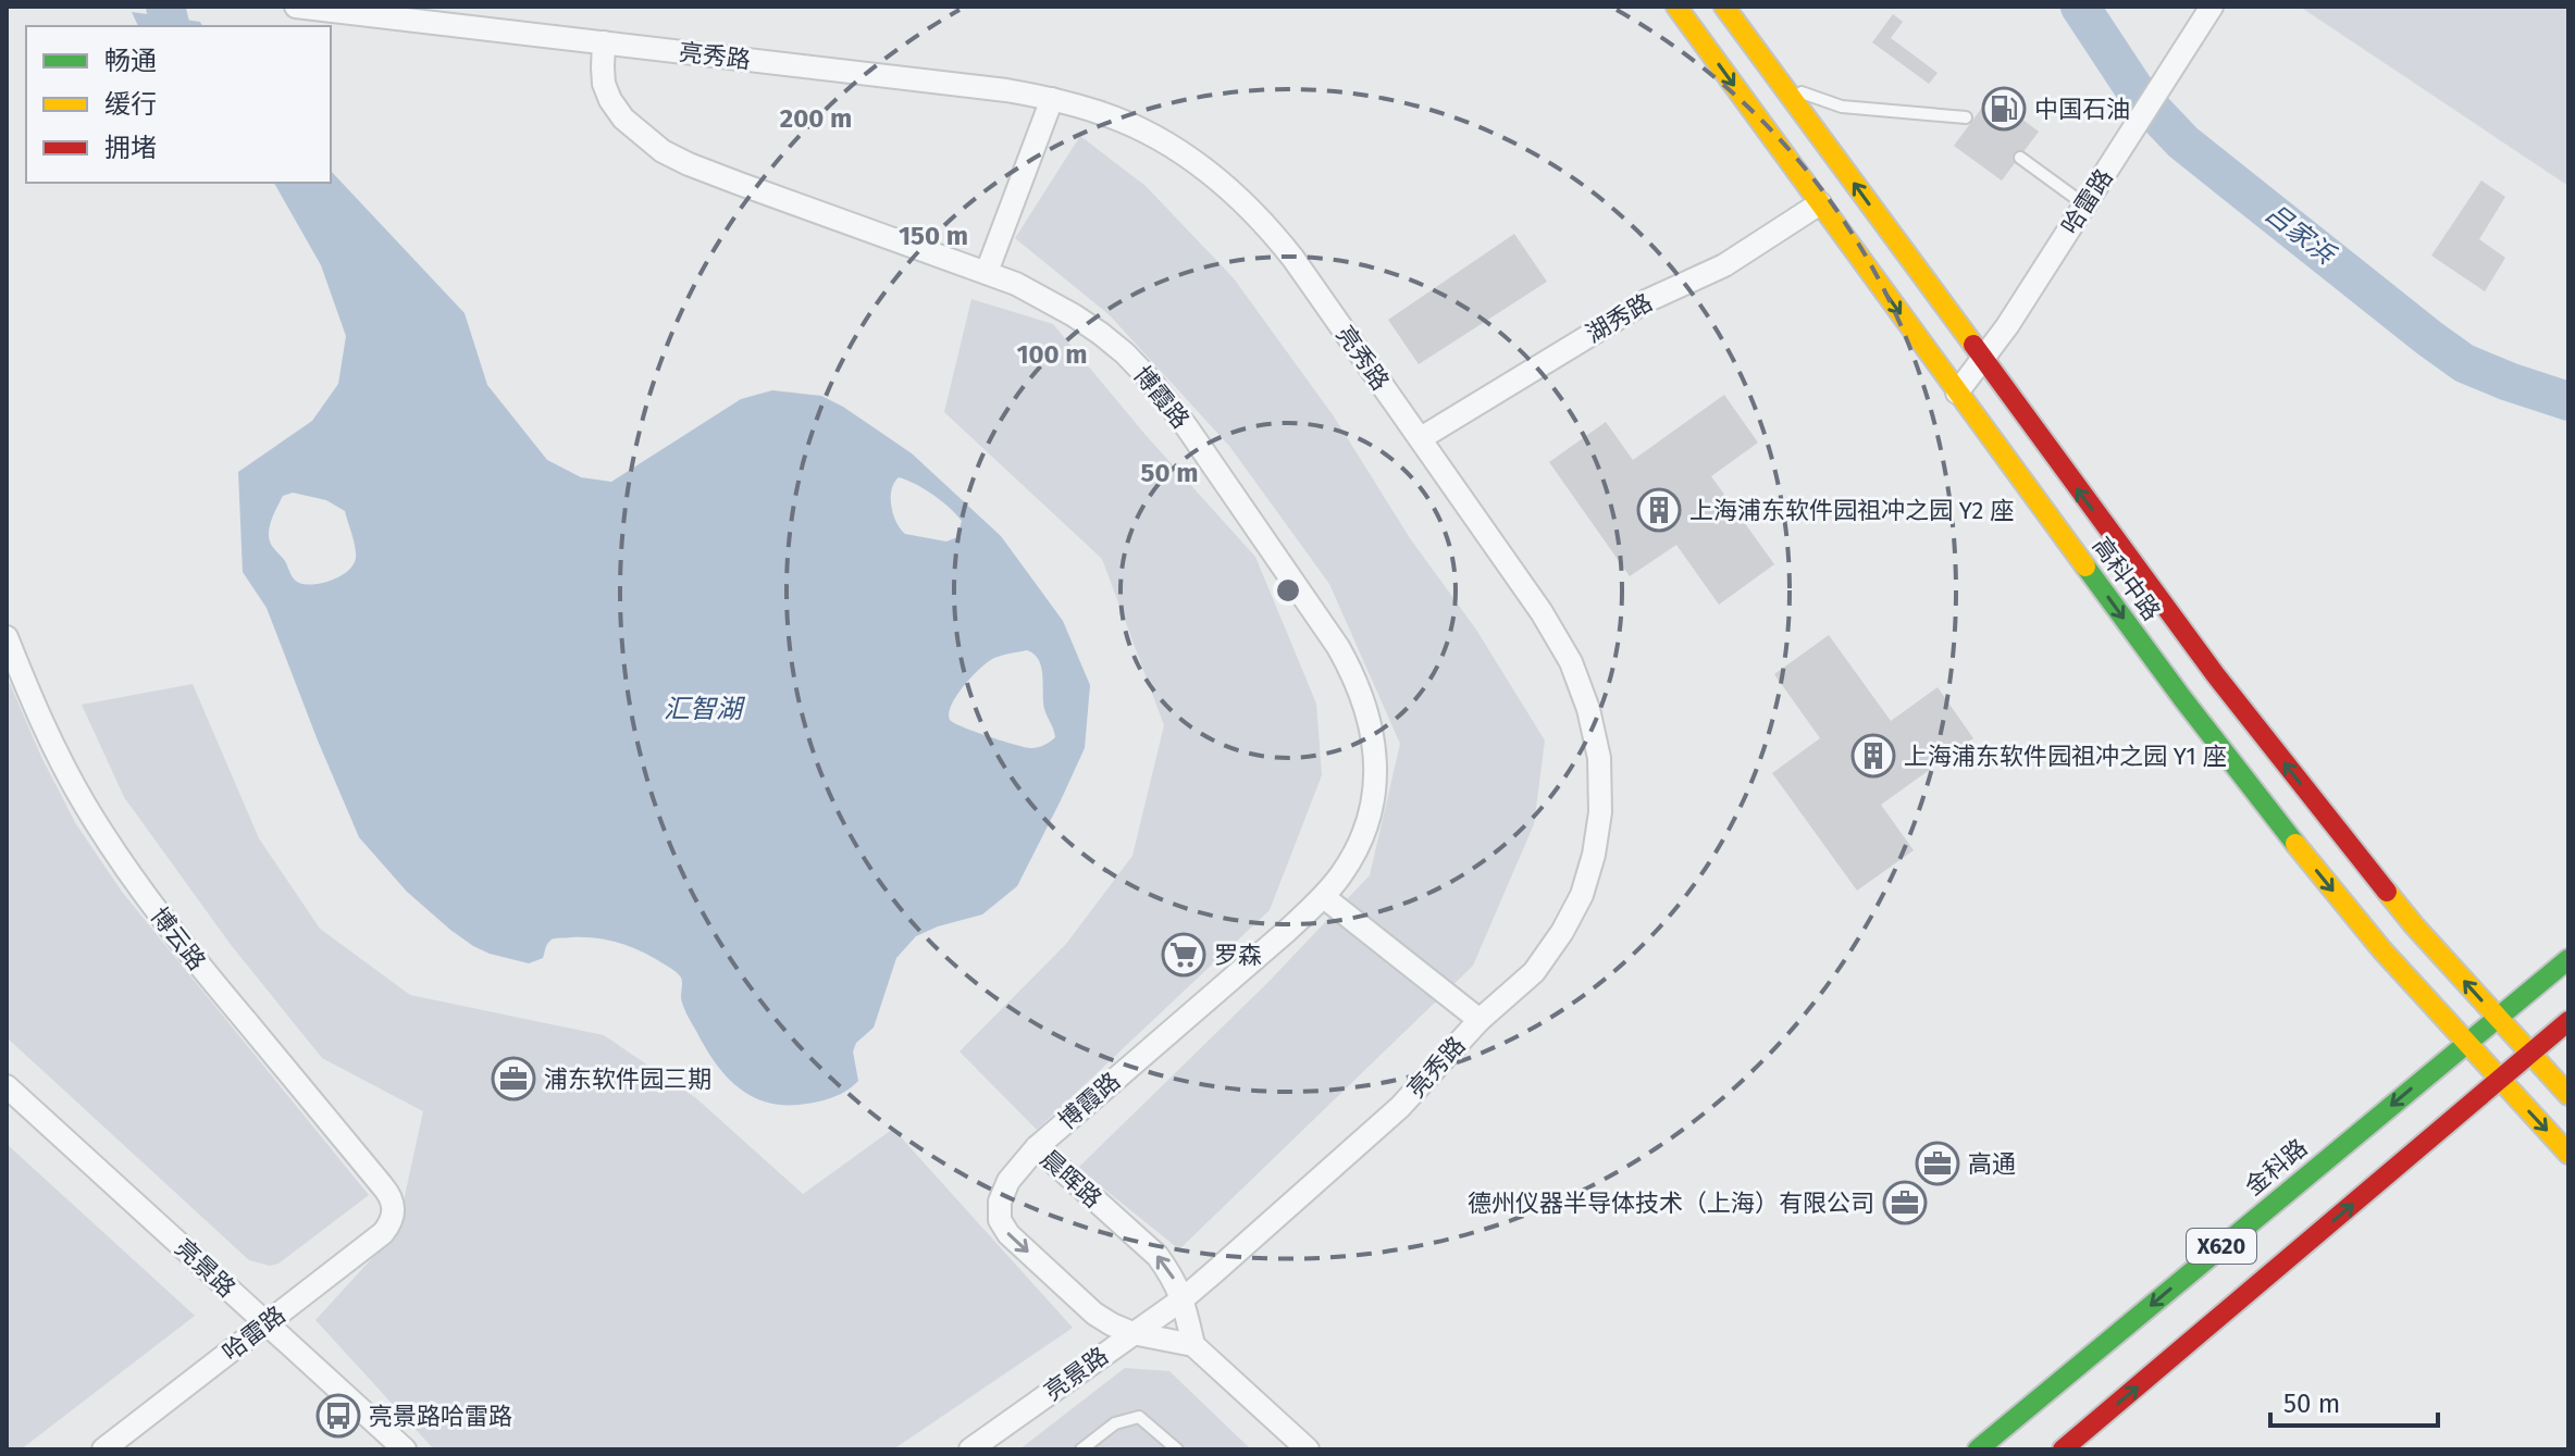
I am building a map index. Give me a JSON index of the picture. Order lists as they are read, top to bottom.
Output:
{
  "streets": {
    "main road": ["高科中路", "金科路", "X620"],
    "street": [
      "亮秀路",
      "哈雷路",
      "湖秀路",
      "博霞路",
      "博云路",
      "晨晖路",
      "亮景路"
    ]
  },
  "crossings": [
    ["亮秀路", "湖秀路"],
    ["亮秀路", "博霞路"],
    ["亮秀路", "晨晖路"],
    ["亮秀路", "亮景路"],
    ["哈雷路", "高科中路"],
    ["哈雷路", "博云路"],
    ["哈雷路", "亮景路"],
    ["湖秀路", "高科中路"],
    ["博霞路", "晨晖路"],
    ["高科中路", "金科路"],
    ["高科中路", "X620"],
    ["晨晖路", "亮景路"]
  ],
  "water": ["吕家浜", "汇智湖"],
  "places": {
    "fuel station": ["中国石油"],
    "building": ["上海浦东软件园祖冲之园 Y2 座", "上海浦东软件园祖冲之园 Y1 座"],
    "supermarket": ["罗森"],
    "office": ["浦东软件园三期", "高通", "德州仪器半导体技术（上海）有限公司"],
    "bus stop": ["亮景路哈雷路"]
  },
  "legend": ["畅通", "缓行", "拥堵"],
  "scale_bar": "50 m",
  "rings": [
    "200 m",
    "150 m",
    "100 m",
    "50 m"
  ]
}
